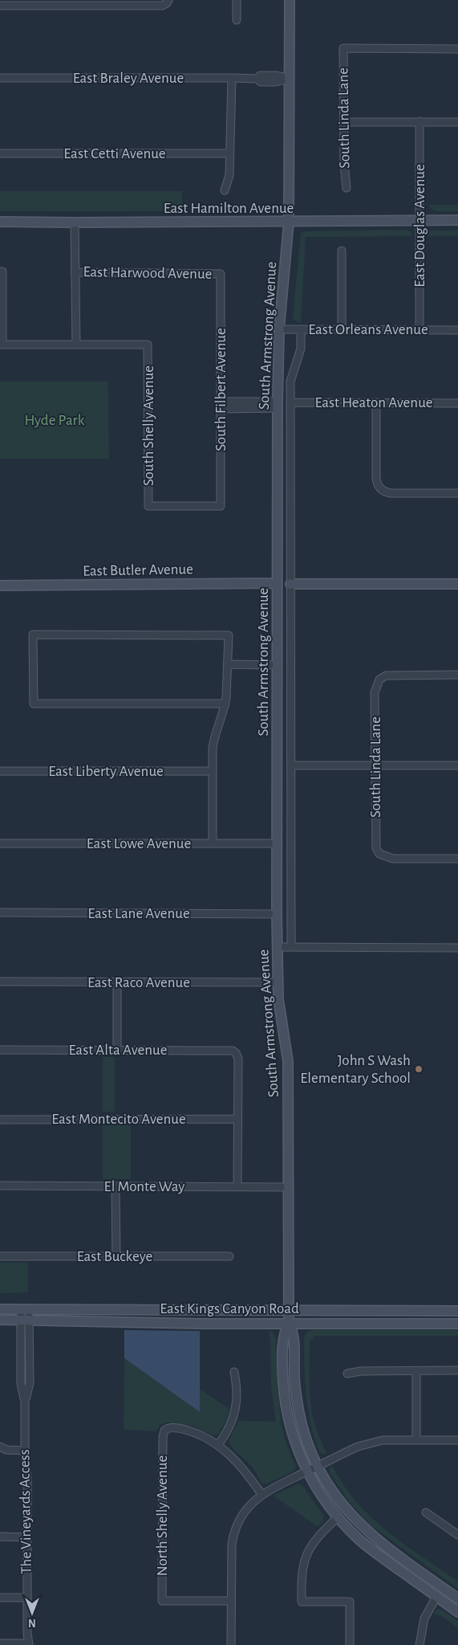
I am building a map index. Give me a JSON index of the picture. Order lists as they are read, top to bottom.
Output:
{
  "streets": {
    "street": [
      "East Braley Avenue",
      "South Linda Lane",
      "East Cetti Avenue",
      "East Hamilton Avenue",
      "East Douglas Avenue",
      "East Harwood Avenue",
      "East Orleans Avenue",
      "South Armstrong Avenue",
      "South Filbert Avenue",
      "East Heaton Avenue",
      "South Shelly Avenue",
      "East Butler Avenue",
      "East Liberty Avenue",
      "East Lowe Avenue",
      "East Lane Avenue",
      "East Raco Avenue",
      "East Alta Avenue",
      "East Montecito Avenue",
      "El Monte Way",
      "East Buckeye",
      "East Kings Canyon Road",
      "The Vineyards Access",
      "North Shelly Avenue"
    ]
  },
  "crossings": [
    ["East Braley Avenue", "South Armstrong Avenue"],
    ["East Hamilton Avenue", "East Douglas Avenue"],
    ["East Hamilton Avenue", "South Armstrong Avenue"],
    ["East Douglas Avenue", "East Orleans Avenue"],
    ["East Harwood Avenue", "South Filbert Avenue"],
    ["East Orleans Avenue", "South Armstrong Avenue"],
    ["South Armstrong Avenue", "East Heaton Avenue"],
    ["South Armstrong Avenue", "East Butler Avenue"],
    ["South Armstrong Avenue", "East Lowe Avenue"],
    ["South Armstrong Avenue", "East Lane Avenue"],
    ["South Armstrong Avenue", "East Raco Avenue"],
    ["South Armstrong Avenue", "El Monte Way"],
    ["South Armstrong Avenue", "East Kings Canyon Road"],
    ["South Filbert Avenue", "South Shelly Avenue"],
    ["East Alta Avenue", "East Montecito Avenue"],
    ["East Kings Canyon Road", "The Vineyards Access"]
  ],
  "parks": ["Hyde Park"],
  "places": ["John S Wash Elementary School"],
  "north": "bottom"
}
